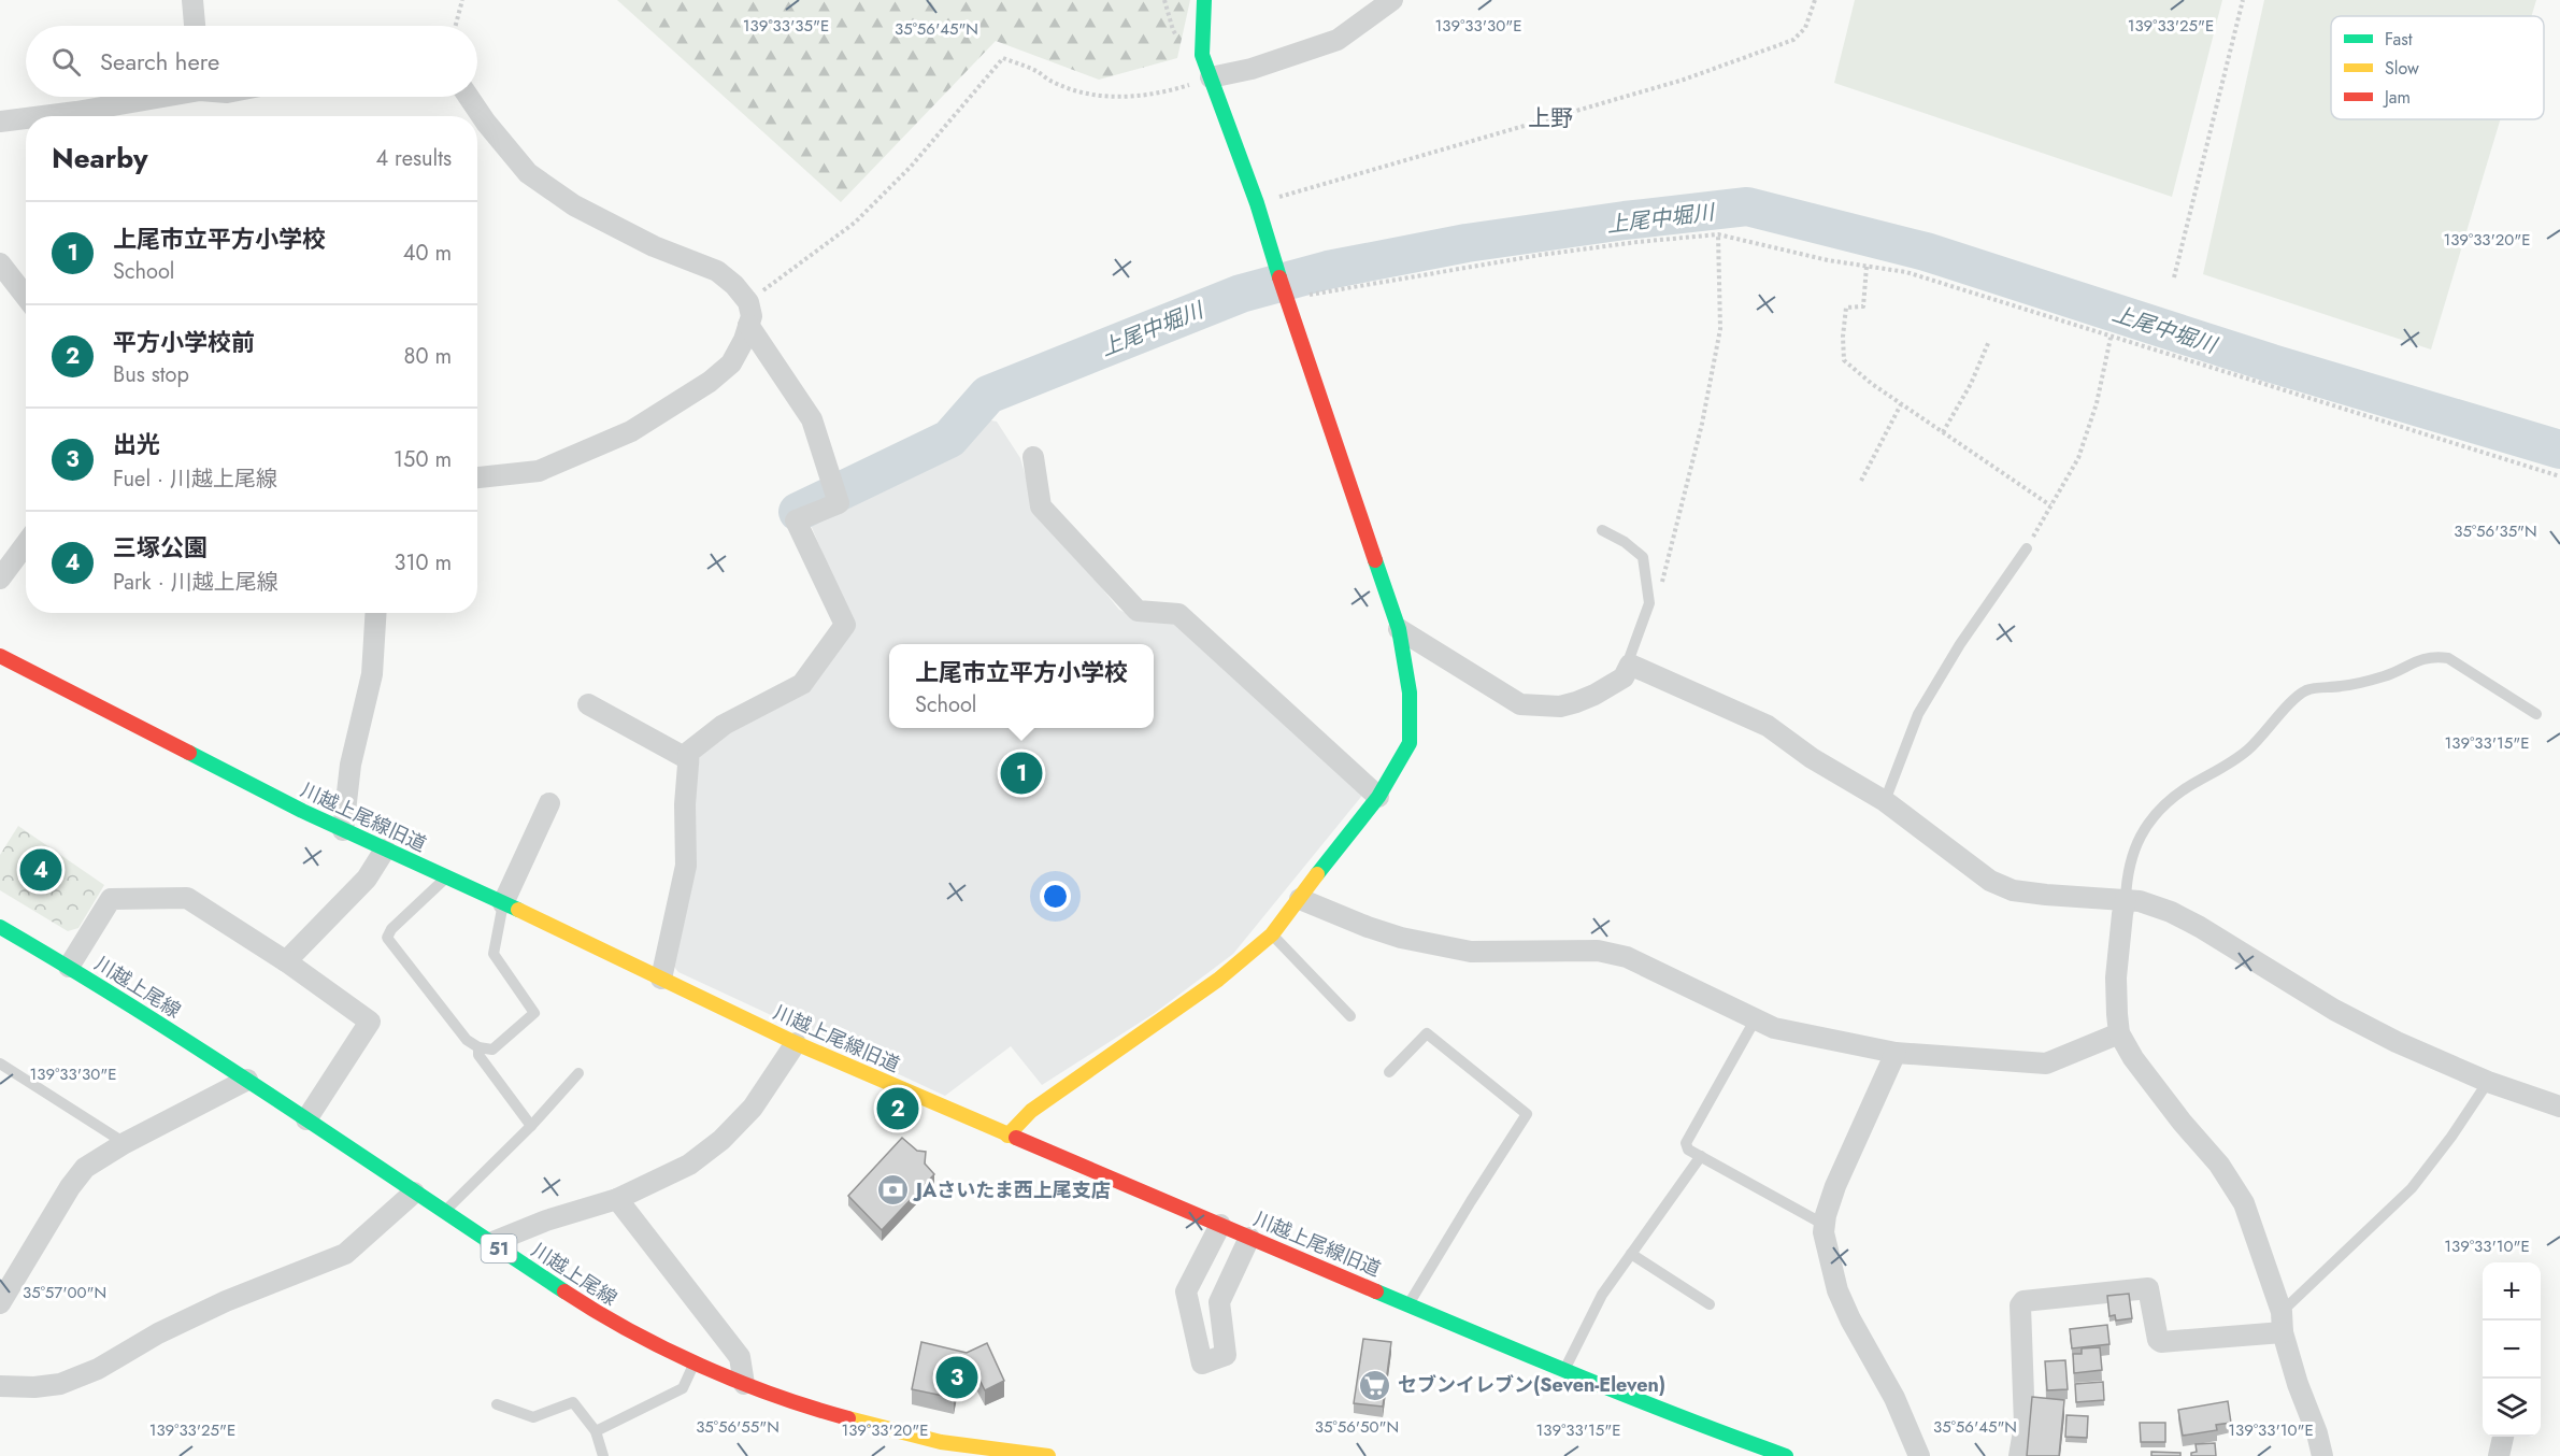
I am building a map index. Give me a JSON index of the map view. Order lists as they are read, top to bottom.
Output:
{
  "streets": {
    "street": ["川越上尾線旧道", "川越上尾線", "51"]
  },
  "districts": ["上野"],
  "water": ["上尾中堀川"],
  "places": {
    "bank": ["JAさいたま西上尾支店"],
    "supermarket": ["セブンイレブン(Seven-Eleven)"]
  },
  "legend": ["Fast", "Slow", "Jam"],
  "page": {
    "search": "Search here",
    "heading": ["Nearby", "4 results"],
    "list": [
      {
        "mark": "1",
        "name": "上尾市立平方小学校",
        "note": "School",
        "value": "40 m"
      },
      {
        "mark": "2",
        "name": "平方小学校前",
        "note": "Bus stop",
        "value": "80 m"
      },
      {
        "mark": "3",
        "name": "出光",
        "note": "Fuel · 川越上尾線",
        "value": "150 m"
      },
      {
        "mark": "4",
        "name": "三塚公園",
        "note": "Park · 川越上尾線",
        "value": "310 m"
      }
    ],
    "popup": ["上尾市立平方小学校", "School"],
    "pins": [
      "1",
      "4",
      "2",
      "3"
    ],
    "map_buttons": ["+", "−"]
  },
  "coordinates": [
    "139°33'35\"E",
    "139°33'30\"E",
    "139°33'25\"E",
    "35°56'45\"N",
    "139°33'20\"E",
    "35°56'35\"N",
    "139°33'15\"E",
    "139°33'10\"E",
    "35°57'00\"N",
    "35°56'55\"N",
    "35°56'50\"N"
  ]
}
